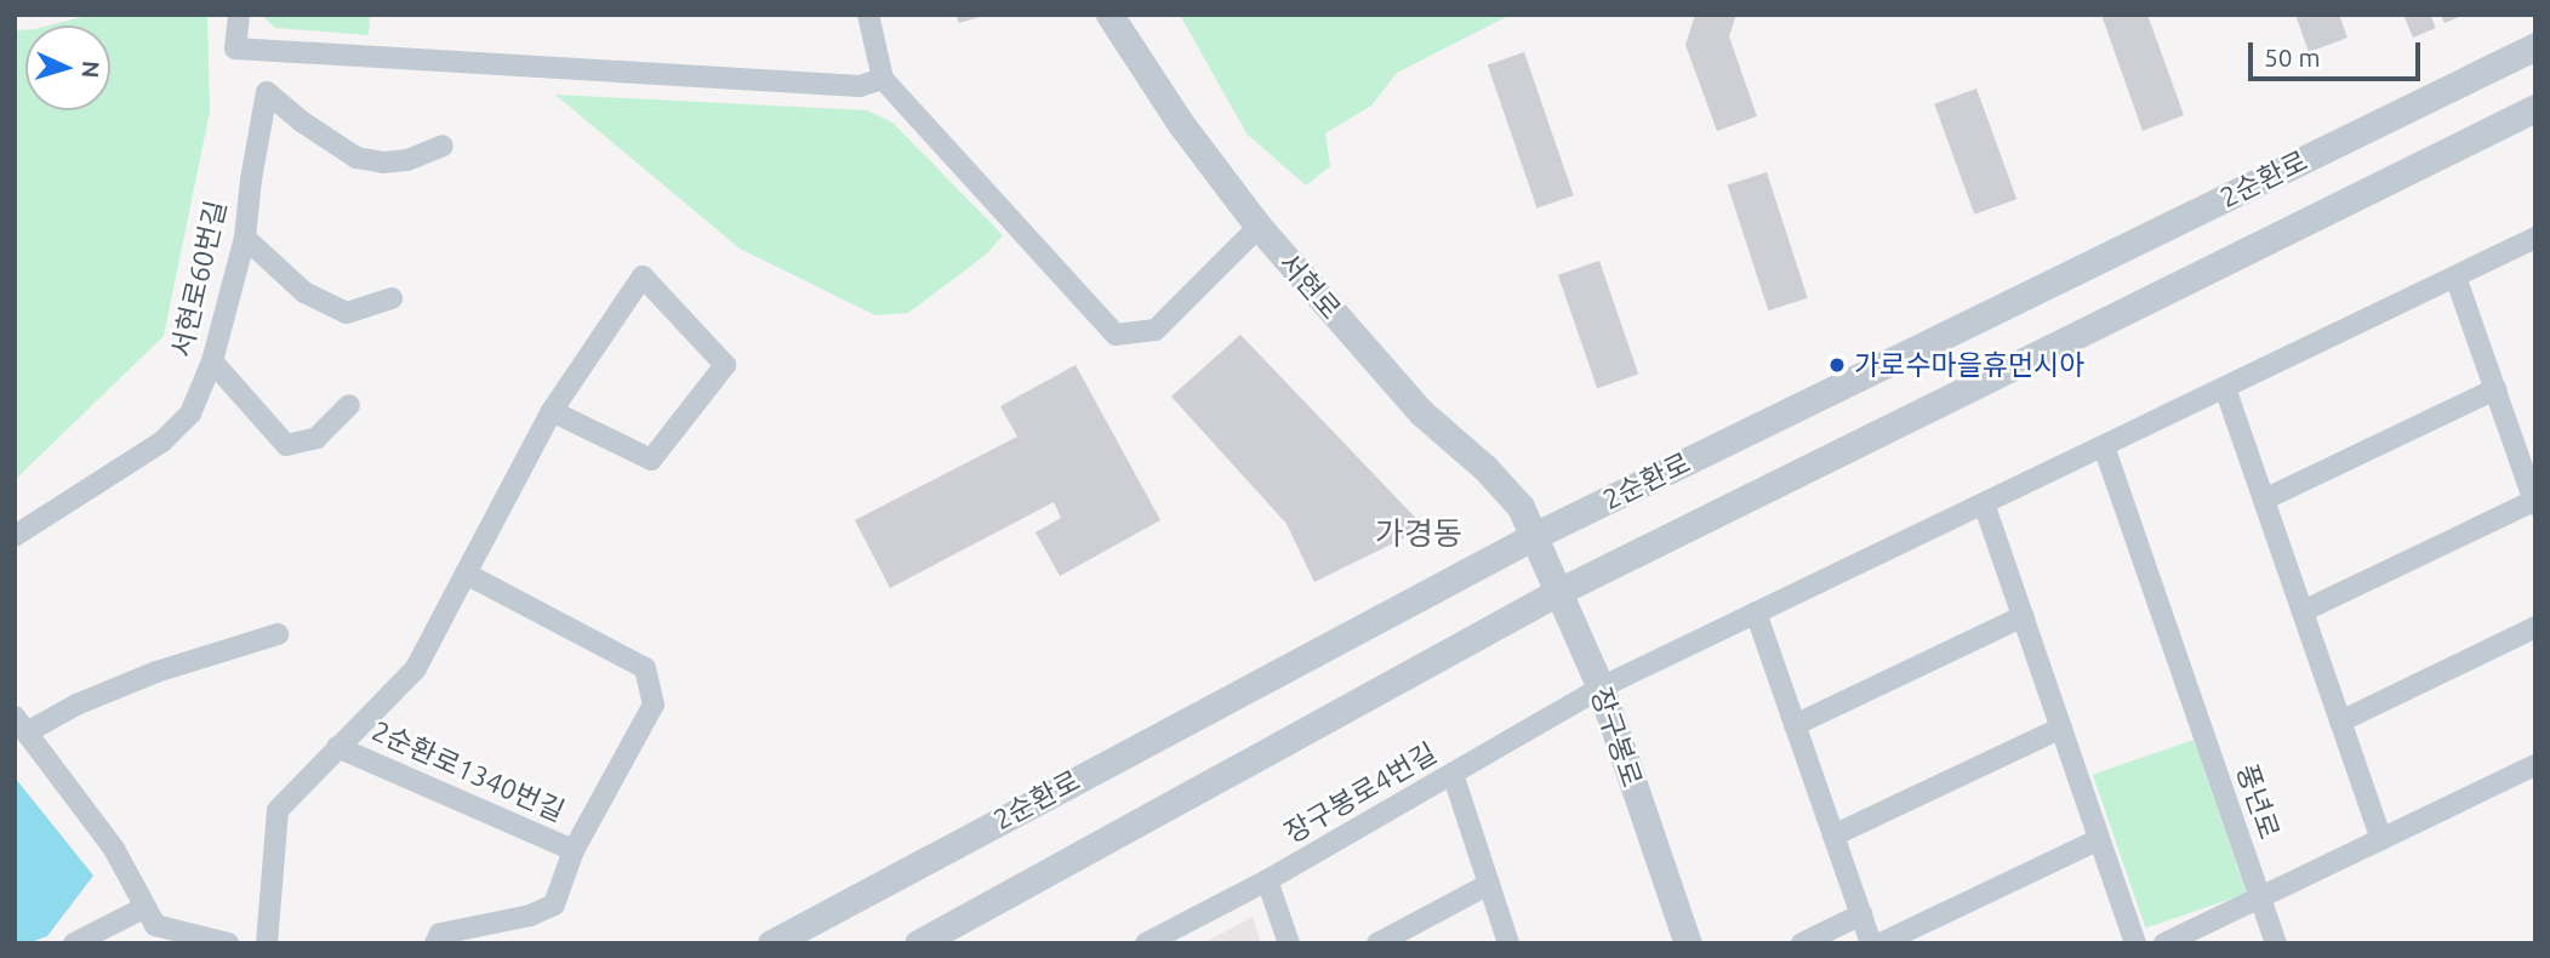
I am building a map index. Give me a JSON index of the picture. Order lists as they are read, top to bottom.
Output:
{
  "streets": {
    "street": [
      "2순환로",
      "서현로60번길",
      "서현로",
      "장구봉로",
      "2순환로1340번길",
      "장구봉로4번길",
      "풍년로"
    ]
  },
  "crossings": [
    ["2순환로", "서현로"],
    ["2순환로", "장구봉로"],
    ["서현로", "장구봉로"],
    ["장구봉로", "장구봉로4번길"],
    ["장구봉로4번길", "풍년로"]
  ],
  "districts": ["가경동"],
  "places": ["가로수마을휴먼시아"],
  "scale_bar": "50 m",
  "north": "right"
}
